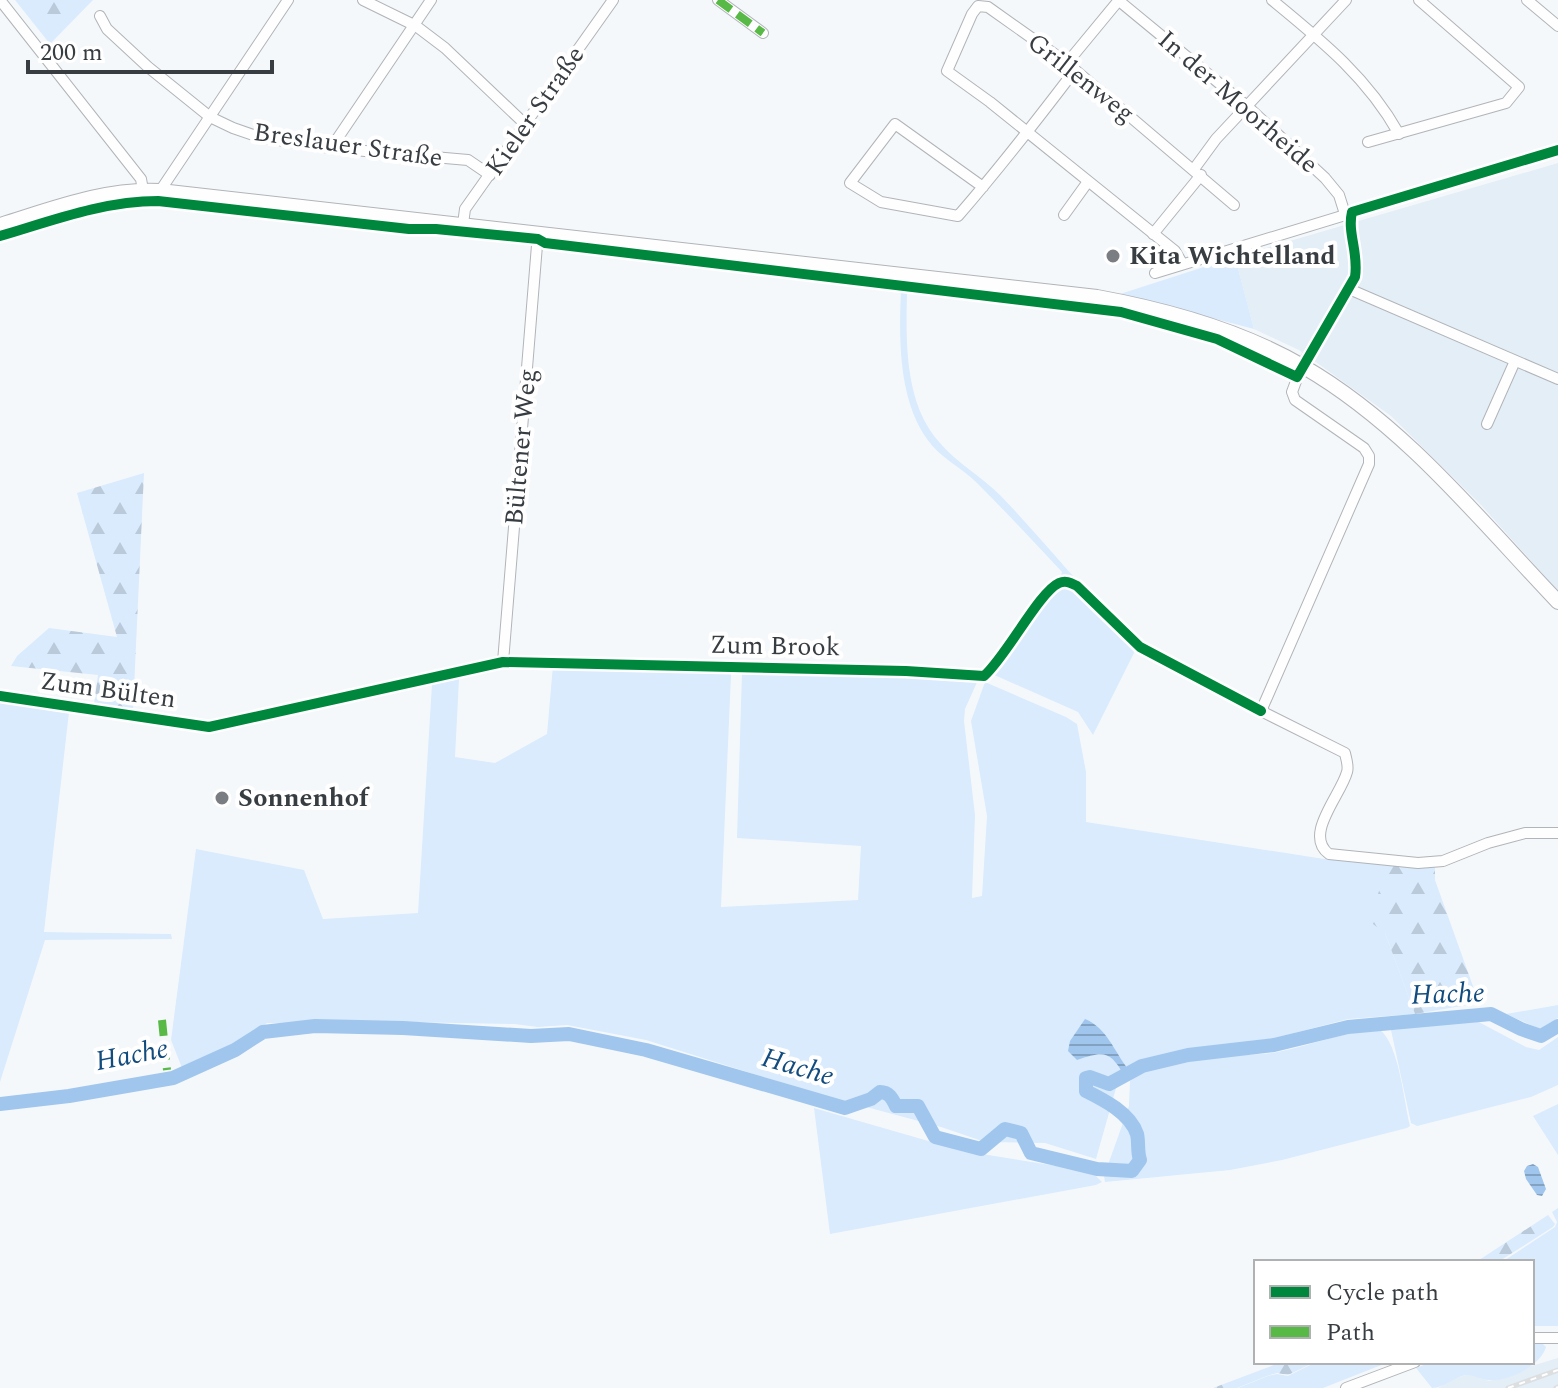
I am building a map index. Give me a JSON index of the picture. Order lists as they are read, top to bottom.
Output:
{
  "streets": {
    "street": [
      "Grillenweg",
      "In der Moorheide",
      "Kieler Straße",
      "Breslauer Straße",
      "Bültener Weg",
      "Zum Brook",
      "Zum Bülten"
    ]
  },
  "crossings": [
    ["Kieler Straße", "Breslauer Straße"],
    ["Bültener Weg", "Zum Brook"],
    ["Zum Brook", "Zum Bülten"]
  ],
  "water": ["Hache"],
  "places": ["Kita Wichtelland", "Sonnenhof"],
  "legend": ["Cycle path", "Path"],
  "scale_bar": "200 m"
}
